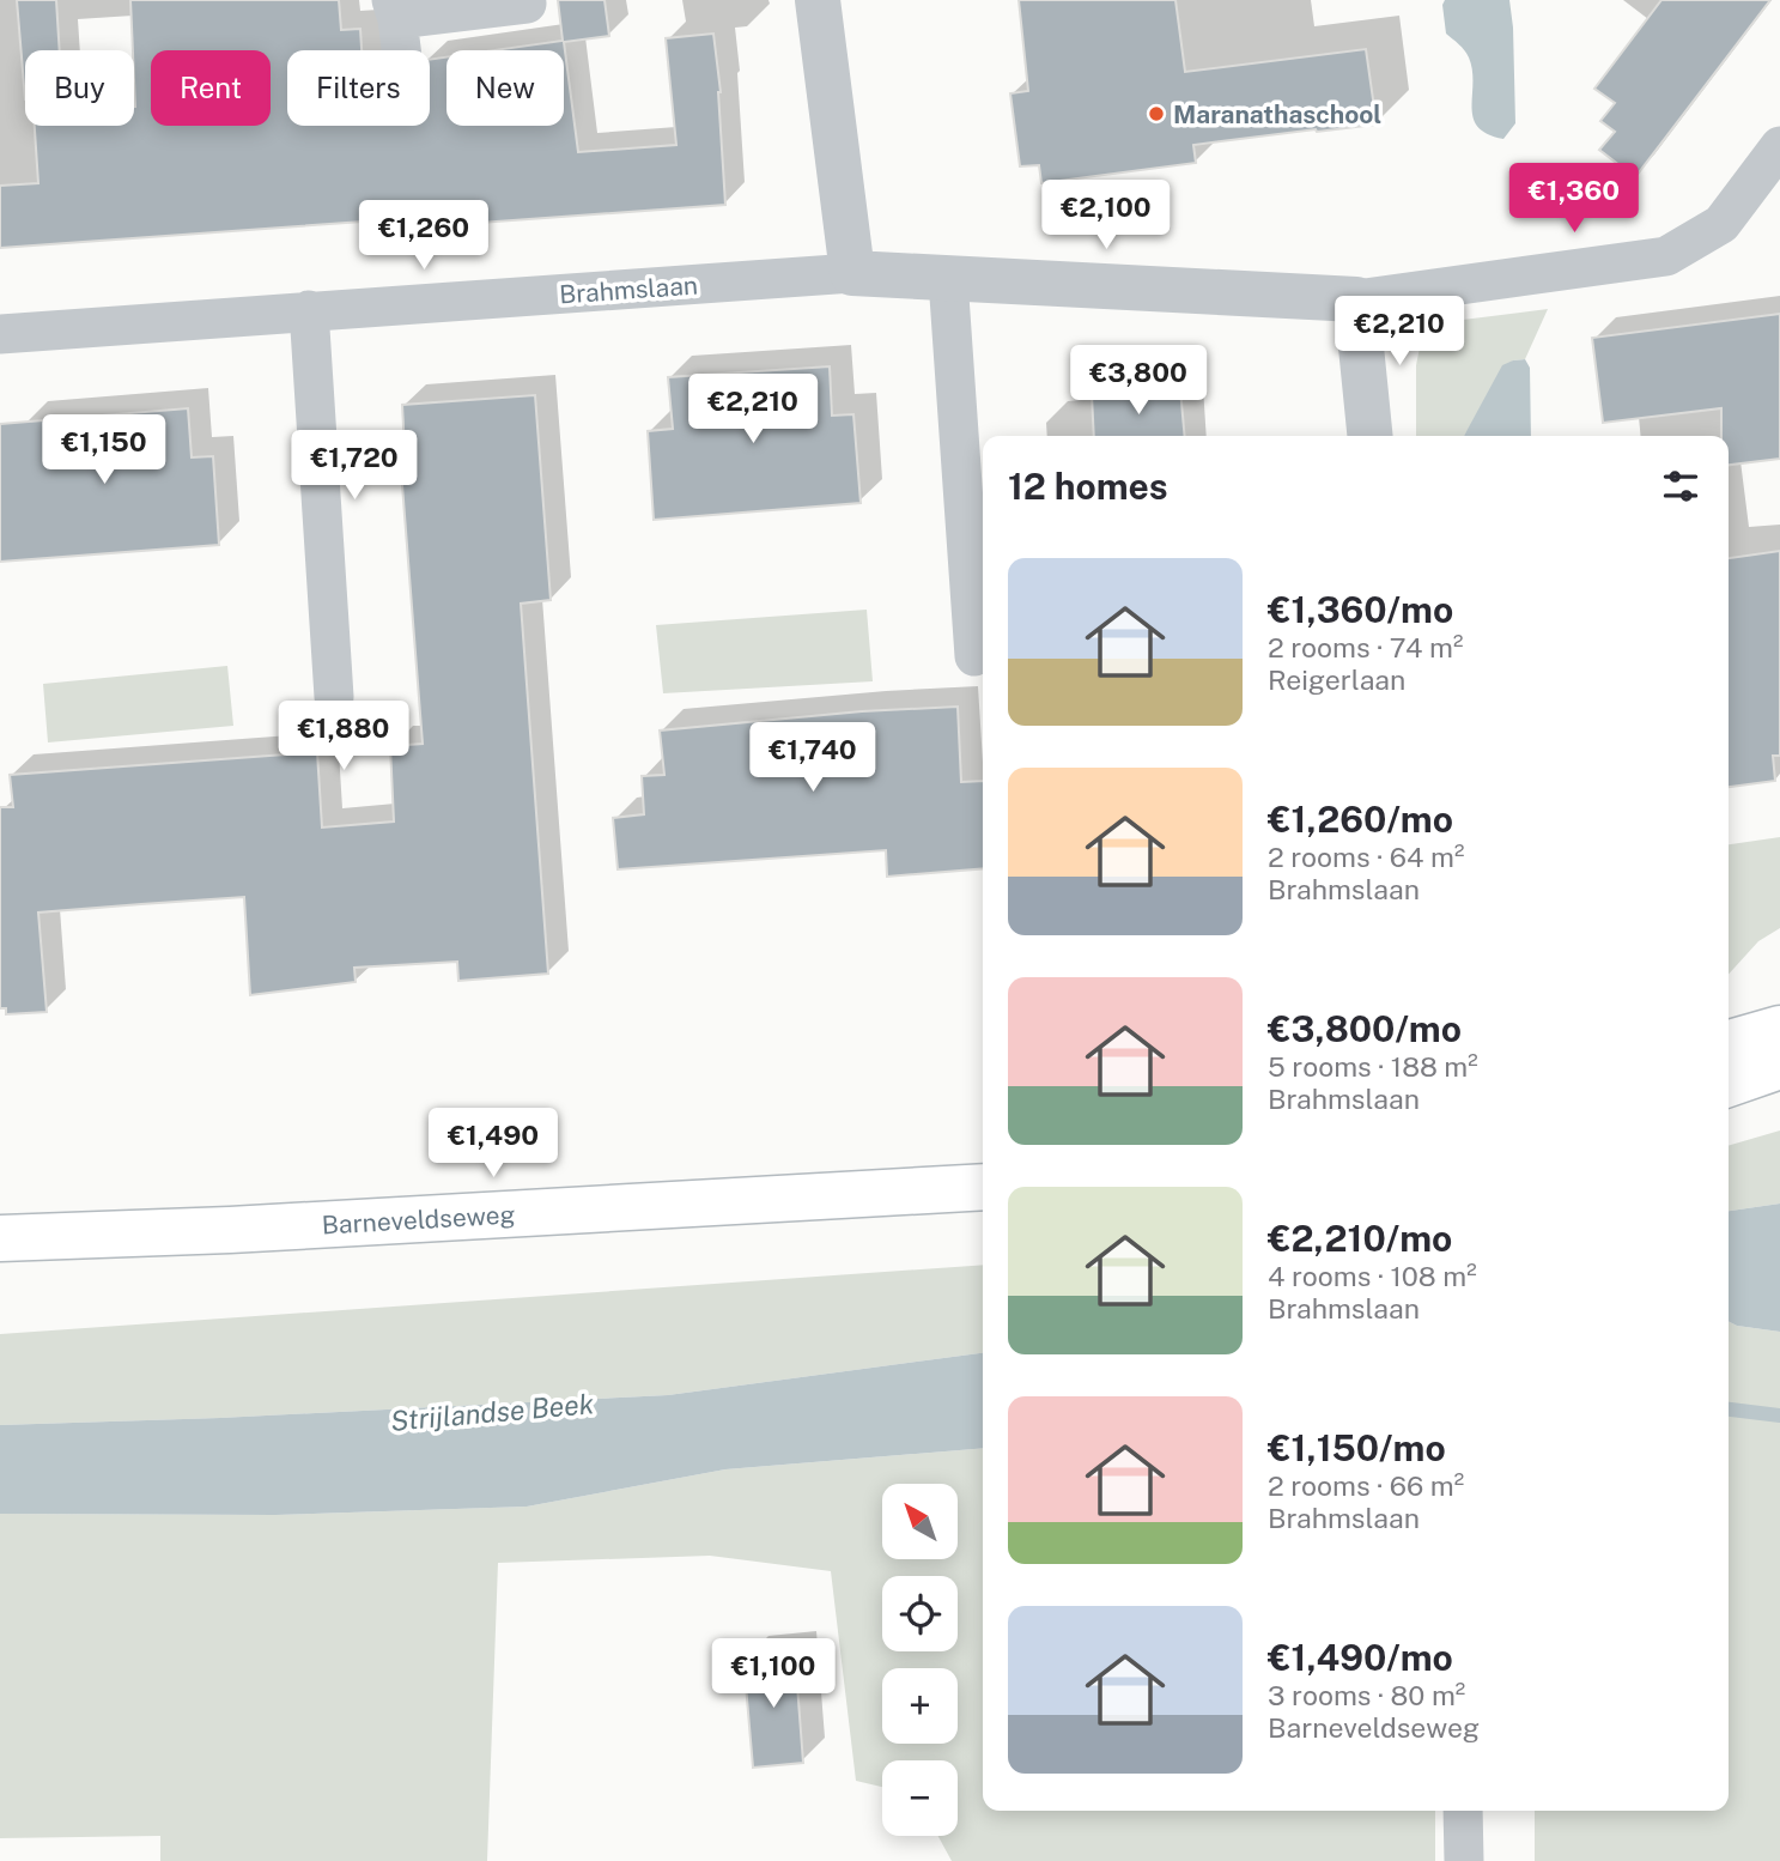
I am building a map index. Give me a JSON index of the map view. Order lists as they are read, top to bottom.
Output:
{
  "streets": {
    "main road": ["Barneveldseweg"],
    "street": ["Brahmslaan"]
  },
  "water": ["Strijlandse Beek"],
  "places": ["Maranathaschool"],
  "north": "top left",
  "page": {
    "chip": [
      "Buy",
      "Rent",
      "Filters",
      "New"
    ],
    "price": [
      "€1,360",
      "€2,100",
      "€1,260",
      "€2,210",
      "€3,800",
      "€2,210",
      "€1,150",
      "€1,720",
      "€1,880",
      "€1,740",
      "€1,490",
      "€1,100"
    ],
    "heading": "12 homes",
    "list": [
      {
        "name": "€1,360/mo",
        "note": "2 rooms · 74 m² · Reigerlaan"
      },
      {
        "name": "€1,260/mo",
        "note": "2 rooms · 64 m² · Brahmslaan"
      },
      {
        "name": "€3,800/mo",
        "note": "5 rooms · 188 m² · Brahmslaan"
      },
      {
        "name": "€2,210/mo",
        "note": "4 rooms · 108 m² · Brahmslaan"
      },
      {
        "name": "€1,150/mo",
        "note": "2 rooms · 66 m² · Brahmslaan"
      },
      {
        "name": "€1,490/mo",
        "note": "3 rooms · 80 m² · Barneveldseweg"
      }
    ],
    "map_buttons": ["+", "−"]
  }
}
